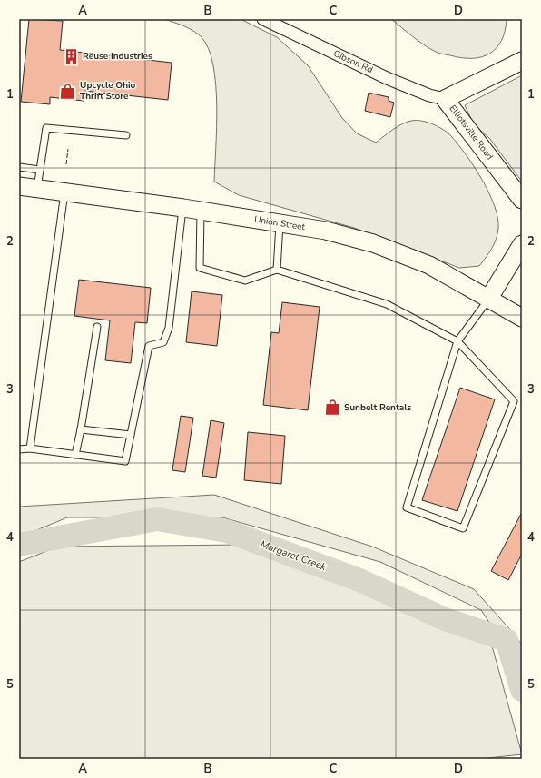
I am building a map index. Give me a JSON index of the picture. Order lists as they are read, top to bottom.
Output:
{
  "streets": {
    "main road": ["Elliotsville Road", "Union Street"],
    "street": ["Gibson Rd"]
  },
  "crossings": [
    ["Gibson Rd", "Elliotsville Road"]
  ],
  "water": ["Margaret Creek"],
  "places": {
    "building": ["Reuse Industries"],
    "shop": ["Upcycle Ohio Thrift Store", "Sunbelt Rentals"]
  },
  "grid": {
    "columns": [
      "A",
      "B",
      "C",
      "D"
    ],
    "rows": [
      "1",
      "2",
      "3",
      "4",
      "5"
    ]
  }
}
